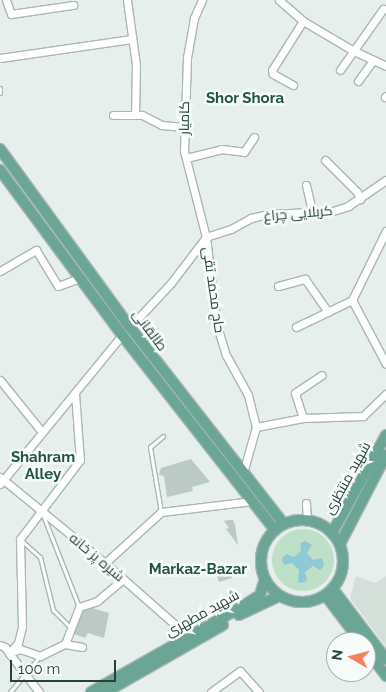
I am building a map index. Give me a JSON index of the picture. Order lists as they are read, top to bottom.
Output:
{
  "streets": {
    "main road": ["طالقانی", "شهید منتظری", "شهید مطهری"],
    "street": [
      "کامیار",
      "کربلایی چراغ",
      "حاج محمد تقی",
      "شیره پز خانه"
    ]
  },
  "crossings": [
    ["کامیار", "کربلایی چراغ"],
    ["کامیار", "حاج محمد تقی"],
    ["کربلایی چراغ", "حاج محمد تقی"],
    ["طالقانی", "شهید منتظری"],
    ["طالقانی", "شهید مطهری"],
    ["شهید منتظری", "شهید مطهری"],
    ["شیره پز خانه", "شهید مطهری"]
  ],
  "districts": ["Shor Shora", "Shahram Alley", "Markaz-Bazar"],
  "scale_bar": "100 m",
  "north": "left"
}
